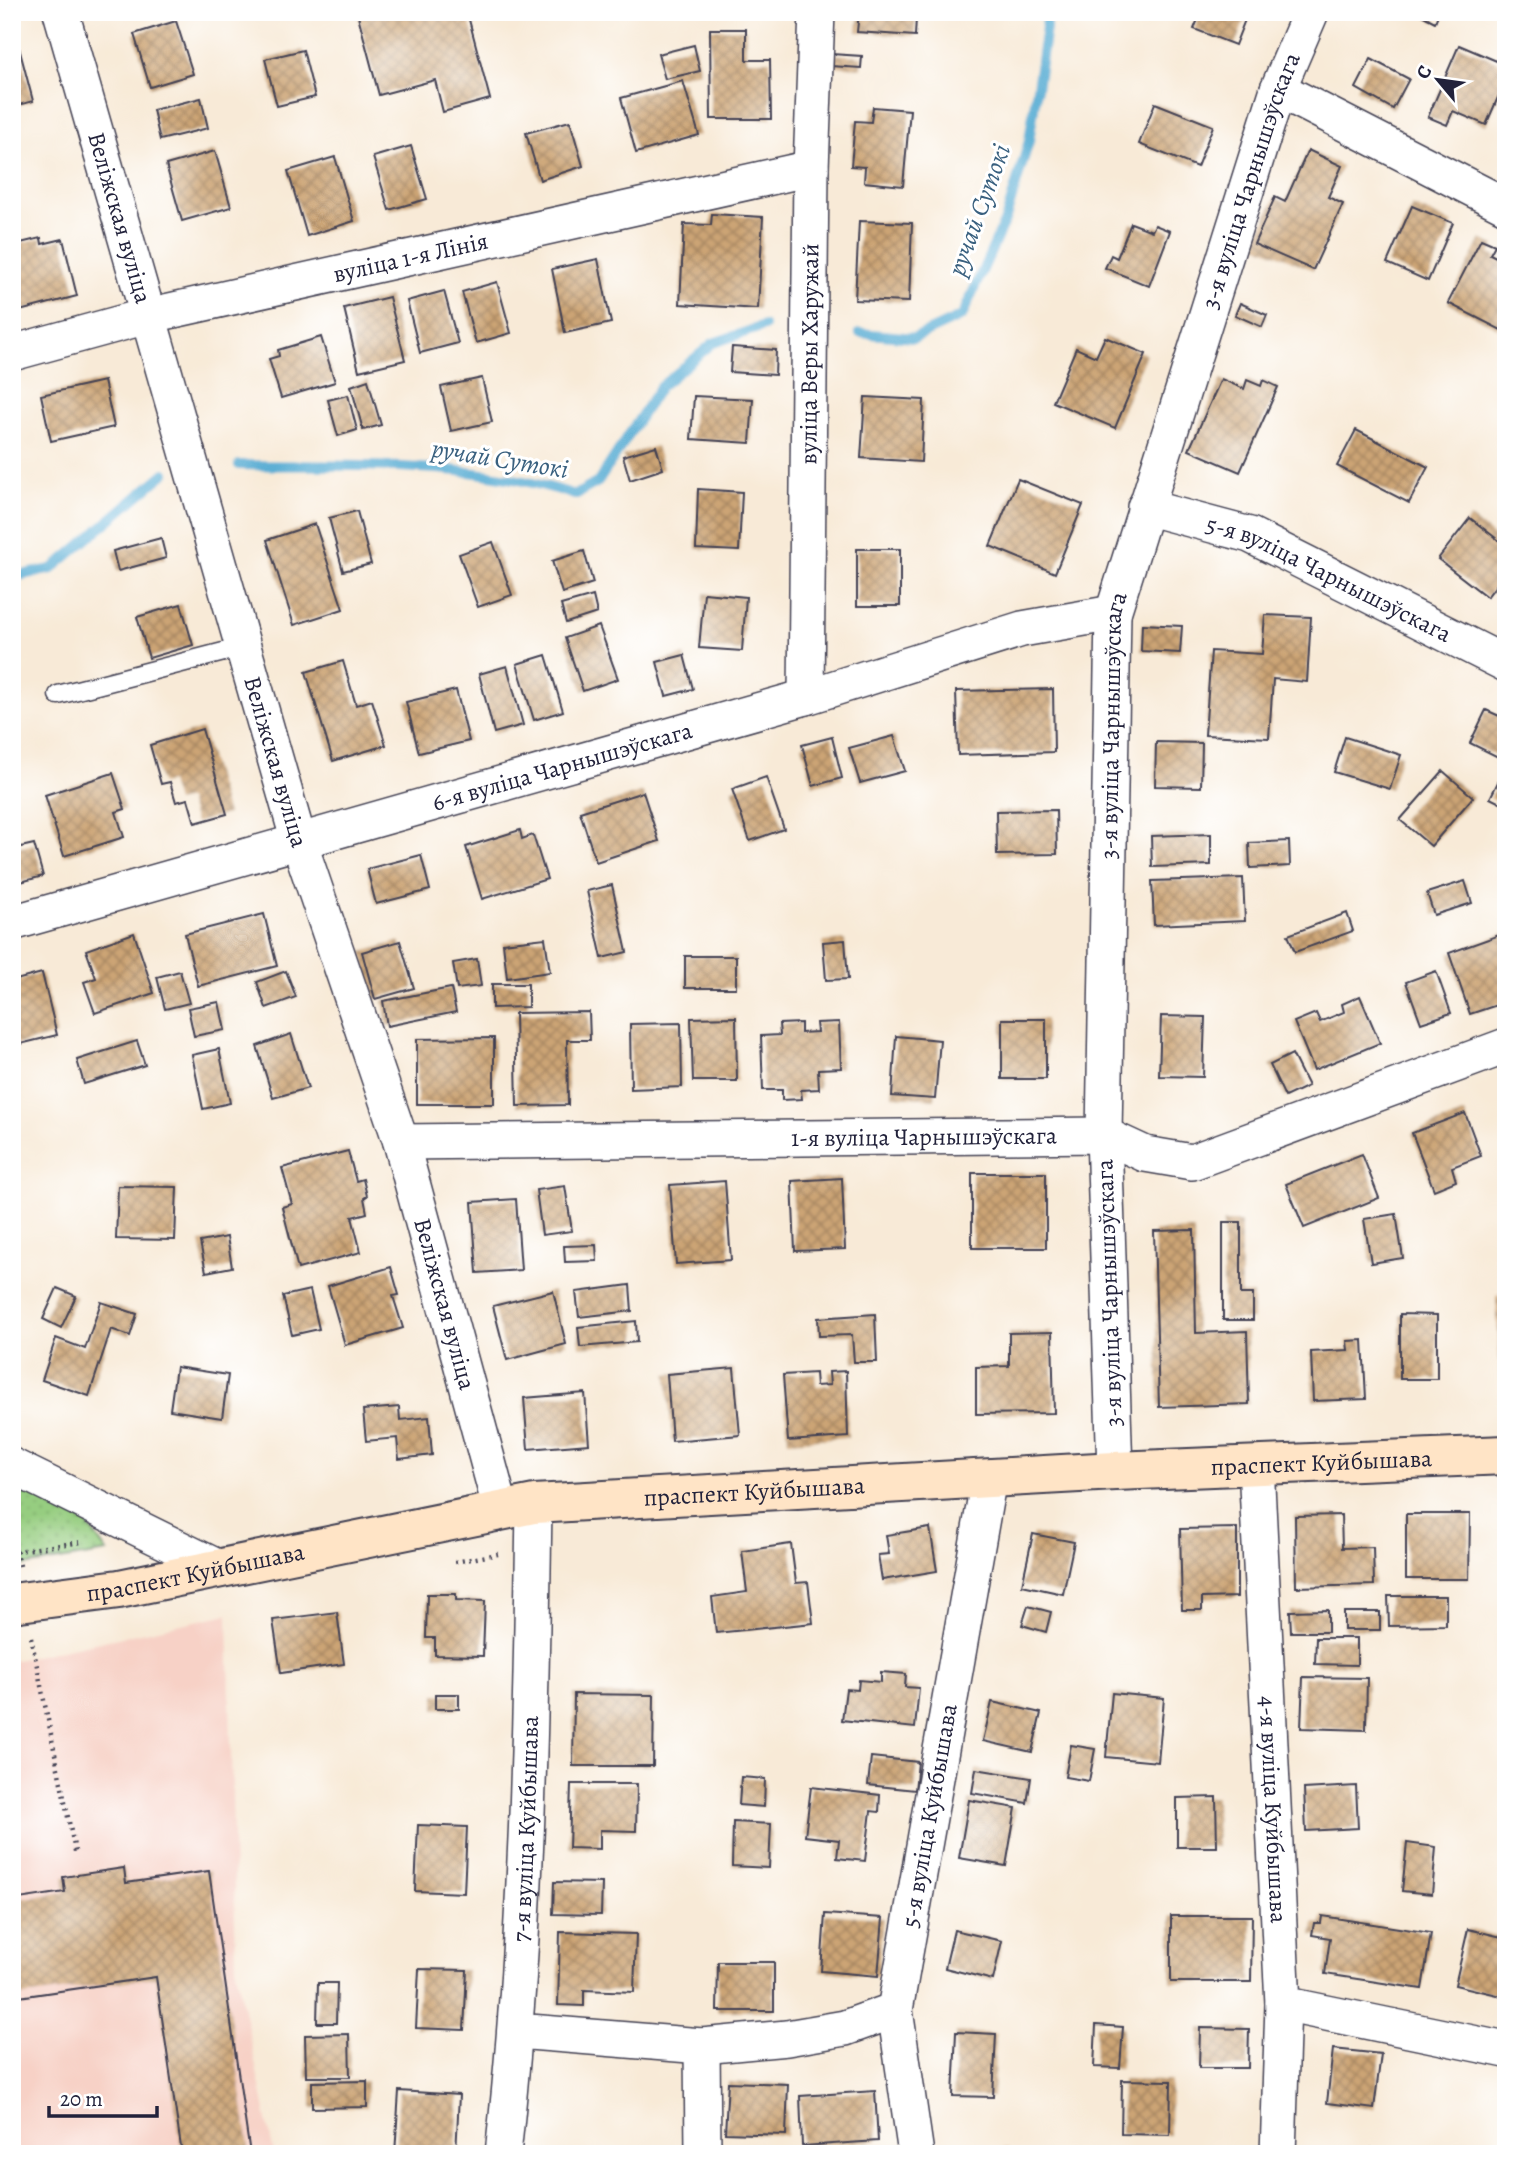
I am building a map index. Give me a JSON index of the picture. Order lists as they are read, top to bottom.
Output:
{
  "streets": {
    "street": [
      "3-я вуліца Чарнышэўскага",
      "Веліжская вуліца",
      "вуліца 1-я Лінія",
      "вуліца Веры Харужай",
      "5-я вуліца Чарнышэўскага",
      "6-я вуліца Чарнышэўскага",
      "1-я вуліца Чарнышэўскага",
      "праспект Куйбышава",
      "4-я вуліца Куйбышава",
      "5-я вуліца Куйбышава",
      "7-я вуліца Куйбышава"
    ]
  },
  "crossings": [
    ["3-я вуліца Чарнышэўскага", "5-я вуліца Чарнышэўскага"],
    ["3-я вуліца Чарнышэўскага", "6-я вуліца Чарнышэўскага"],
    ["3-я вуліца Чарнышэўскага", "1-я вуліца Чарнышэўскага"],
    ["3-я вуліца Чарнышэўскага", "праспект Куйбышава"],
    ["Веліжская вуліца", "вуліца 1-я Лінія"],
    ["Веліжская вуліца", "6-я вуліца Чарнышэўскага"],
    ["Веліжская вуліца", "1-я вуліца Чарнышэўскага"],
    ["Веліжская вуліца", "праспект Куйбышава"],
    ["Веліжская вуліца", "7-я вуліца Куйбышава"],
    ["вуліца 1-я Лінія", "вуліца Веры Харужай"],
    ["вуліца Веры Харужай", "6-я вуліца Чарнышэўскага"],
    ["праспект Куйбышава", "4-я вуліца Куйбышава"],
    ["праспект Куйбышава", "5-я вуліца Куйбышава"],
    ["праспект Куйбышава", "7-я вуліца Куйбышава"]
  ],
  "water": ["ручай Сутокі"],
  "scale_bar": "20 m",
  "north": "top left"
}
